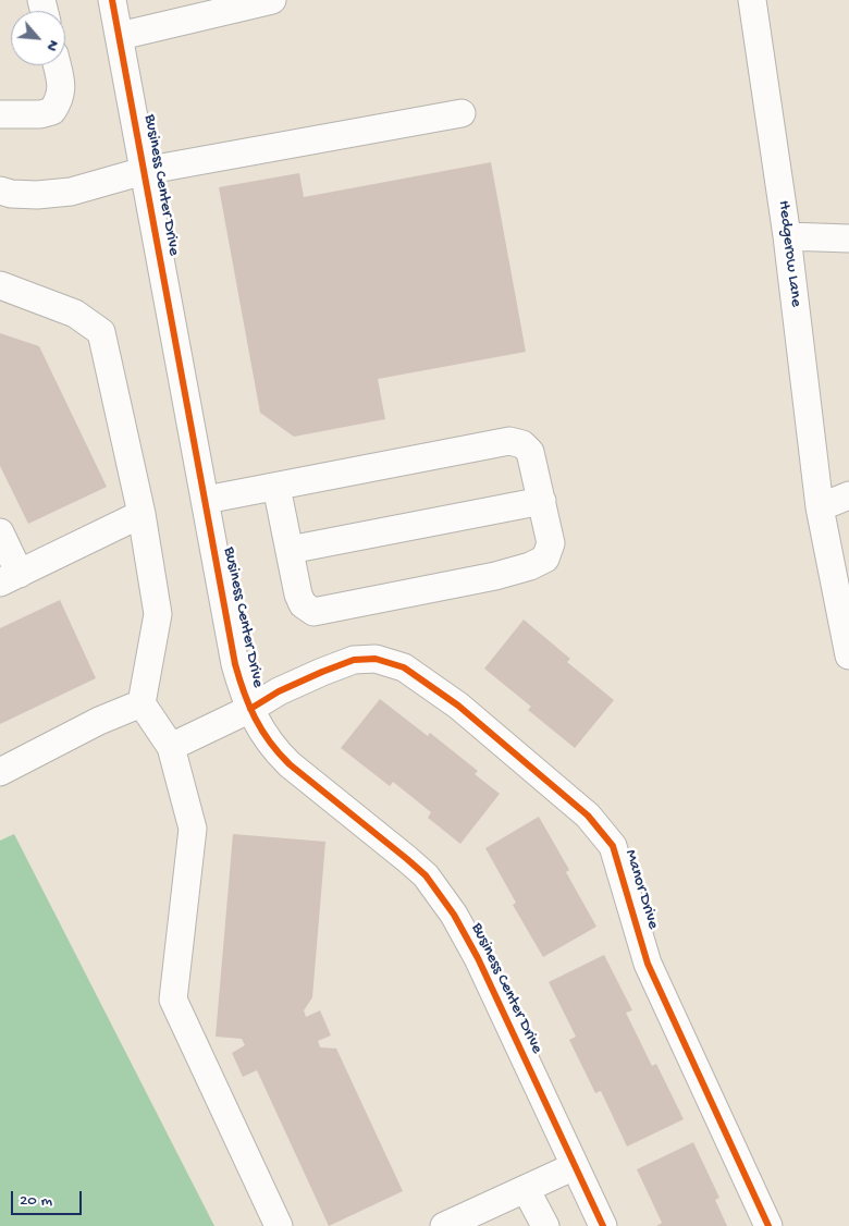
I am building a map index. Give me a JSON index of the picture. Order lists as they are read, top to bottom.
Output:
{
  "streets": {
    "street": ["Business Center Drive", "Hedgerow Lane", "Manor Drive"]
  },
  "crossings": [
    ["Business Center Drive", "Manor Drive"]
  ],
  "scale_bar": "20 m",
  "north": "bottom right"
}
